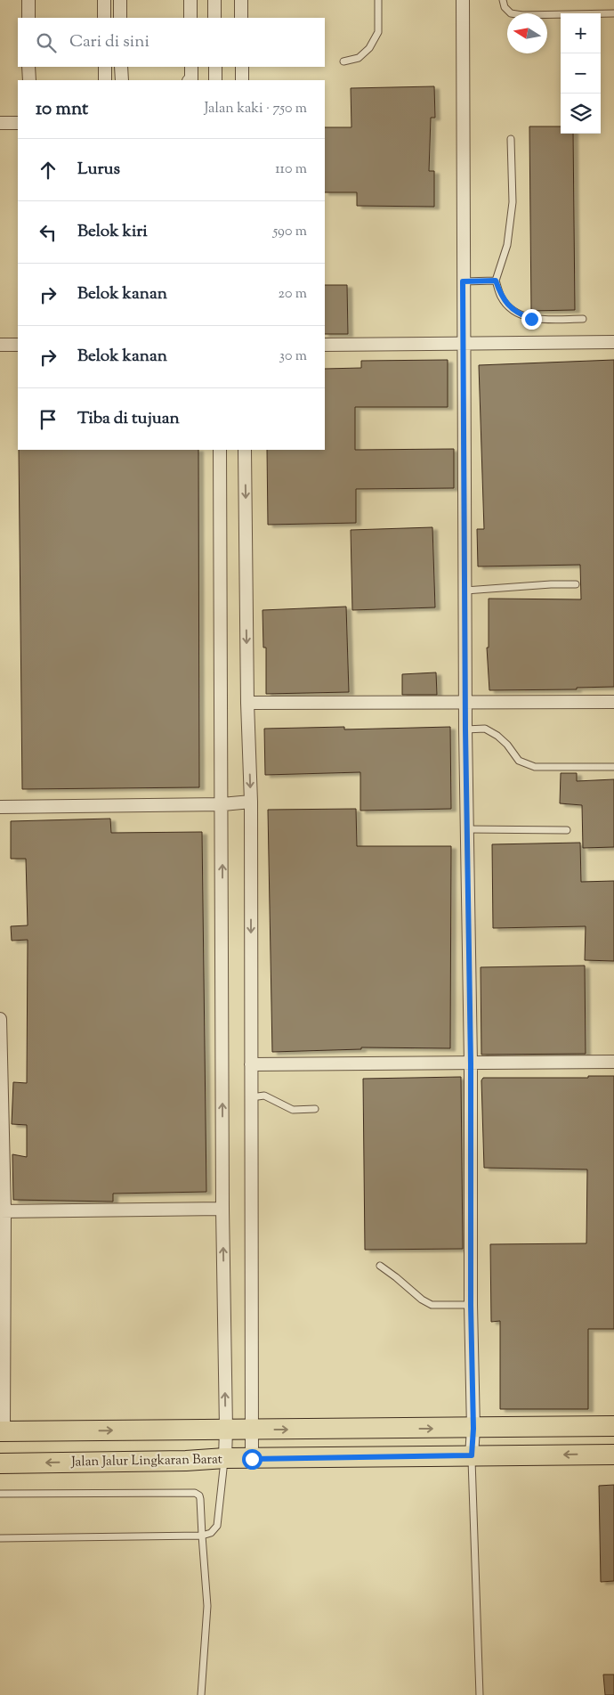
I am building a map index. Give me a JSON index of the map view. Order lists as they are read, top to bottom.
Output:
{
  "streets": {
    "main road": ["Jalan Jalur Lingkaran Barat"]
  },
  "north": "left",
  "page": {
    "map_buttons": ["+", "−"],
    "search": "Cari di sini",
    "heading": ["10 mnt", "Jalan kaki · 750 m"],
    "list": [
      ["Lurus", "110 m"],
      ["Belok kiri", "590 m"],
      ["Belok kanan", "20 m"],
      ["Belok kanan", "30 m"],
      "Tiba di tujuan"
    ]
  }
}
